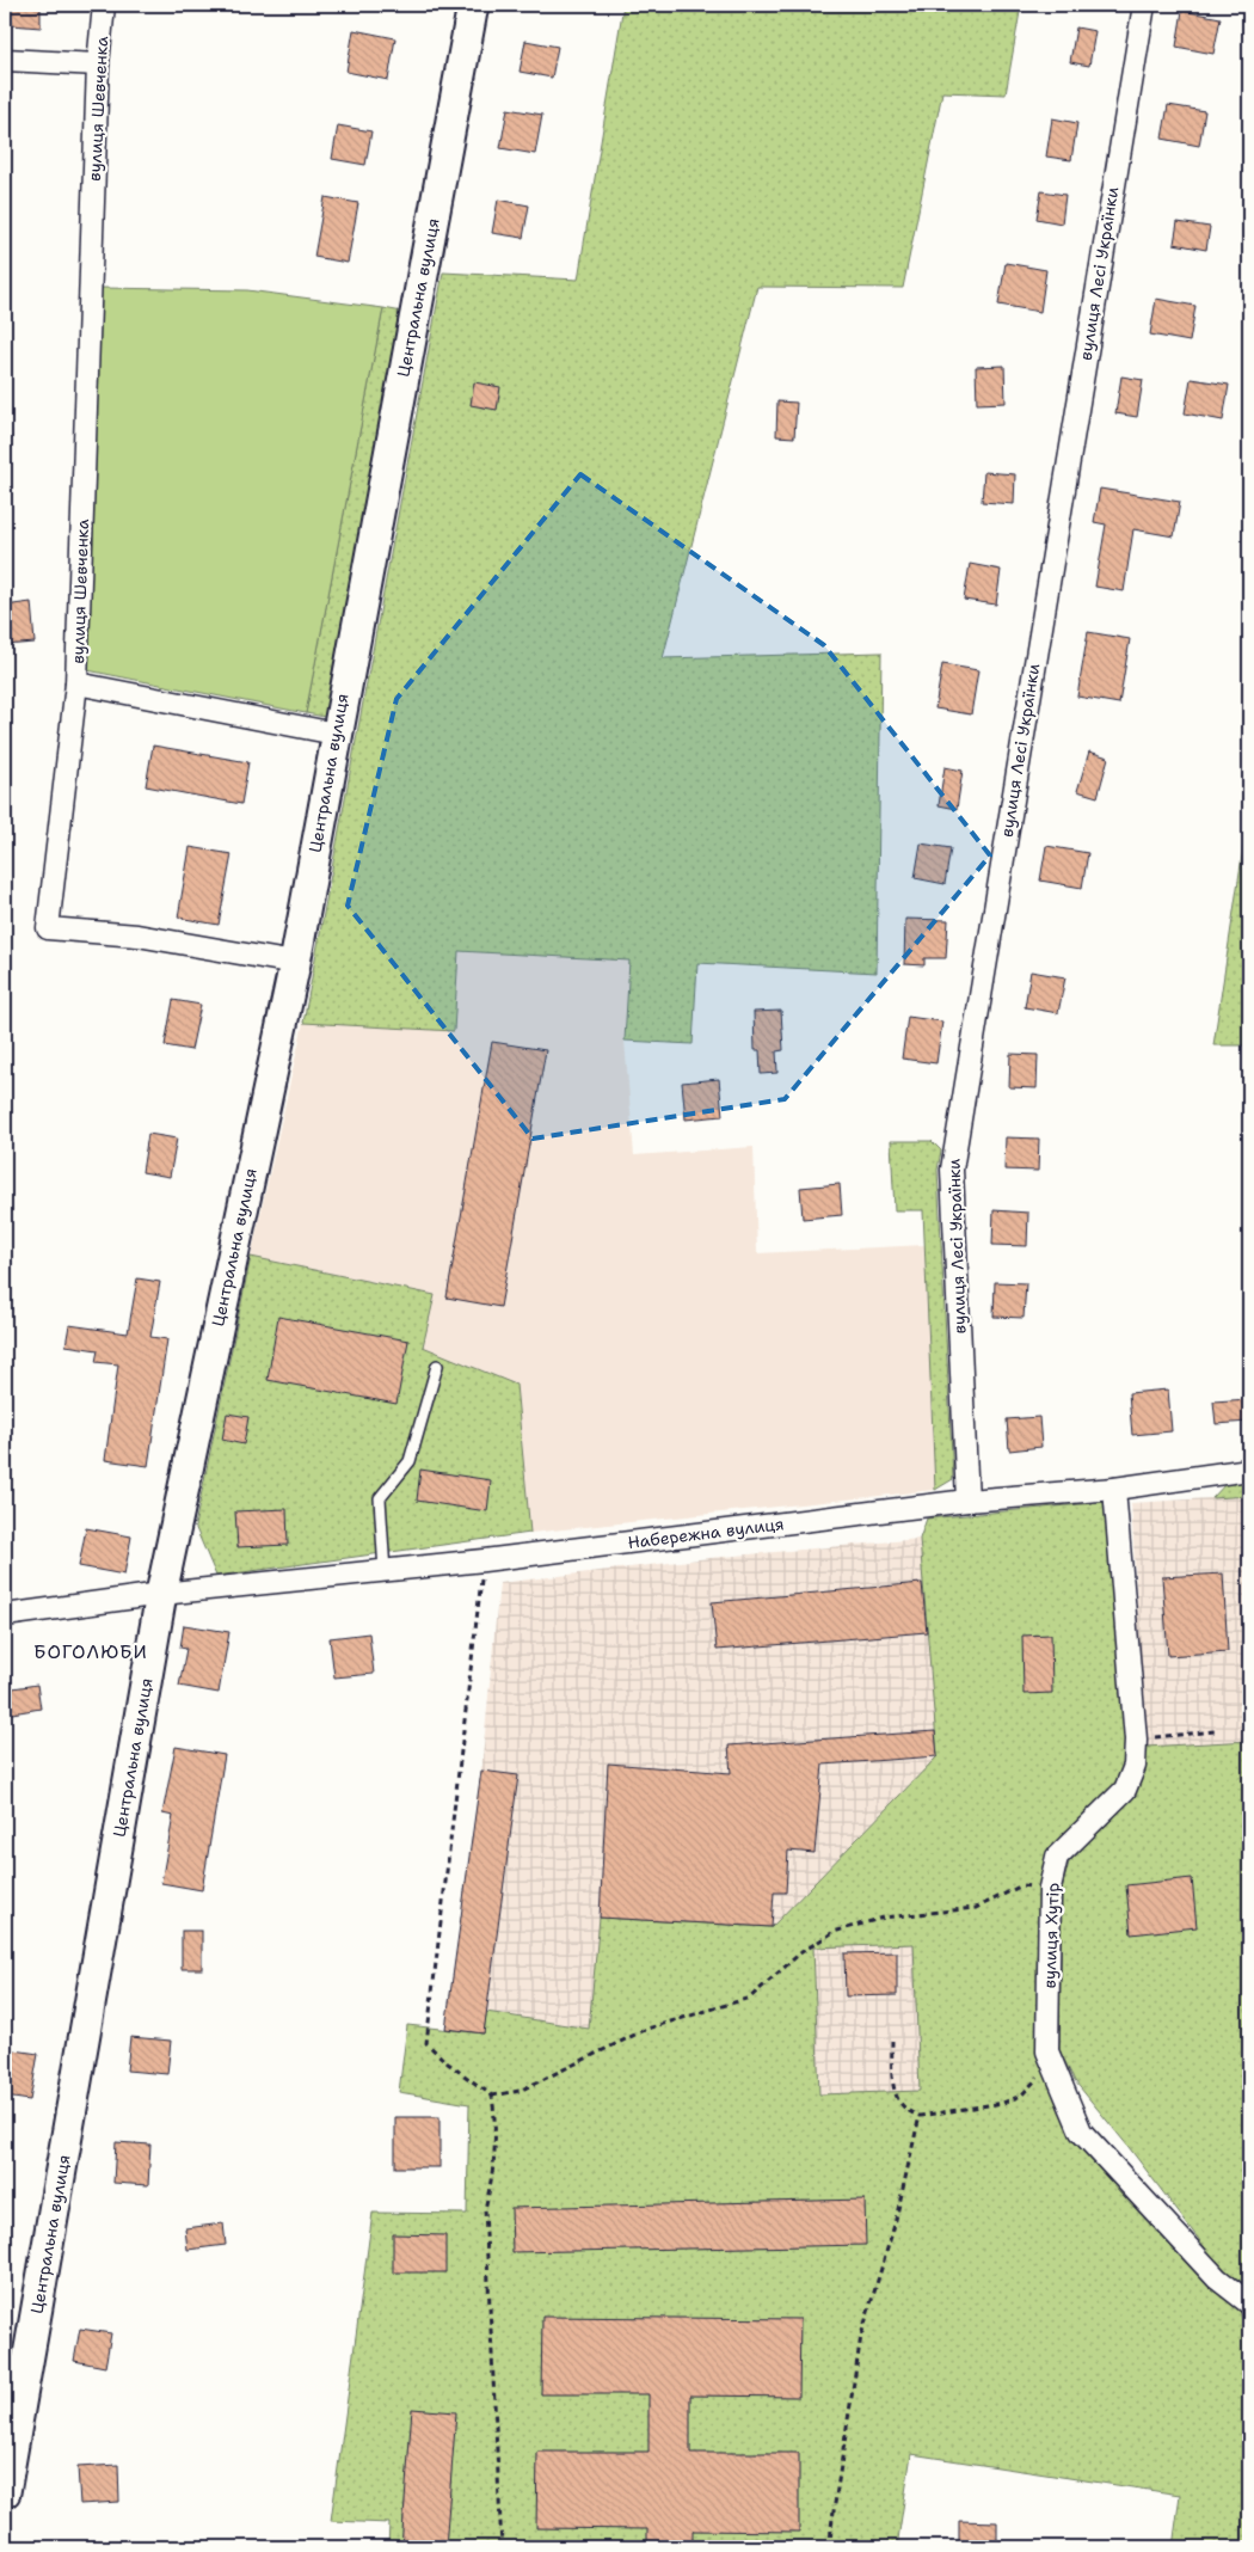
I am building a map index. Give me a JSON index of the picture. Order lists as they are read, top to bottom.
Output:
{
  "streets": {
    "street": [
      "вулиця Шевченка",
      "вулиця Лесі Українки",
      "Центральна вулиця",
      "Набережна вулиця",
      "вулиця Хутір"
    ]
  },
  "crossings": [
    ["вулиця Шевченка", "Центральна вулиця"],
    ["вулиця Лесі Українки", "Набережна вулиця"],
    ["Центральна вулиця", "Набережна вулиця"],
    ["Набережна вулиця", "вулиця Хутір"]
  ],
  "districts": ["БОГОЛЮБИ"]
}
